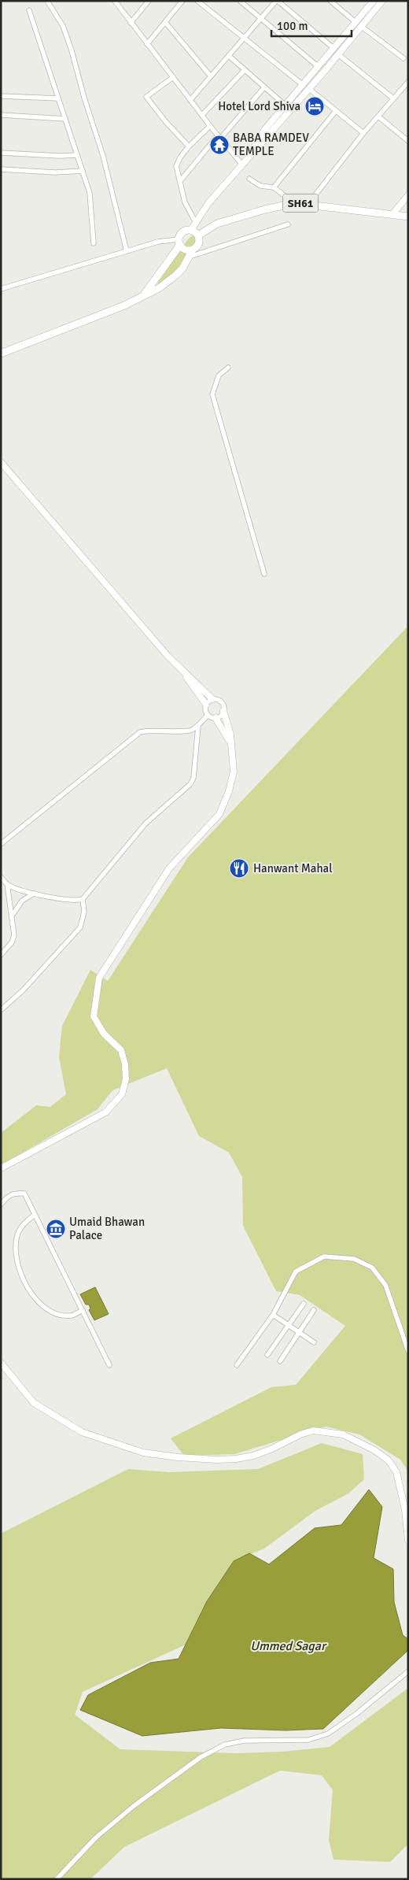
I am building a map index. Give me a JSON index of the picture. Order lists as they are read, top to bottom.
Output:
{
  "streets": {
    "main road": ["SH61"]
  },
  "water": ["Ummed Sagar"],
  "places": {
    "hotel": ["Hotel Lord Shiva"],
    "temple": ["BABA RAMDEV TEMPLE"],
    "restaurant": ["Hanwant Mahal"],
    "museum": ["Umaid Bhawan Palace"]
  },
  "scale_bar": "100 m"
}
